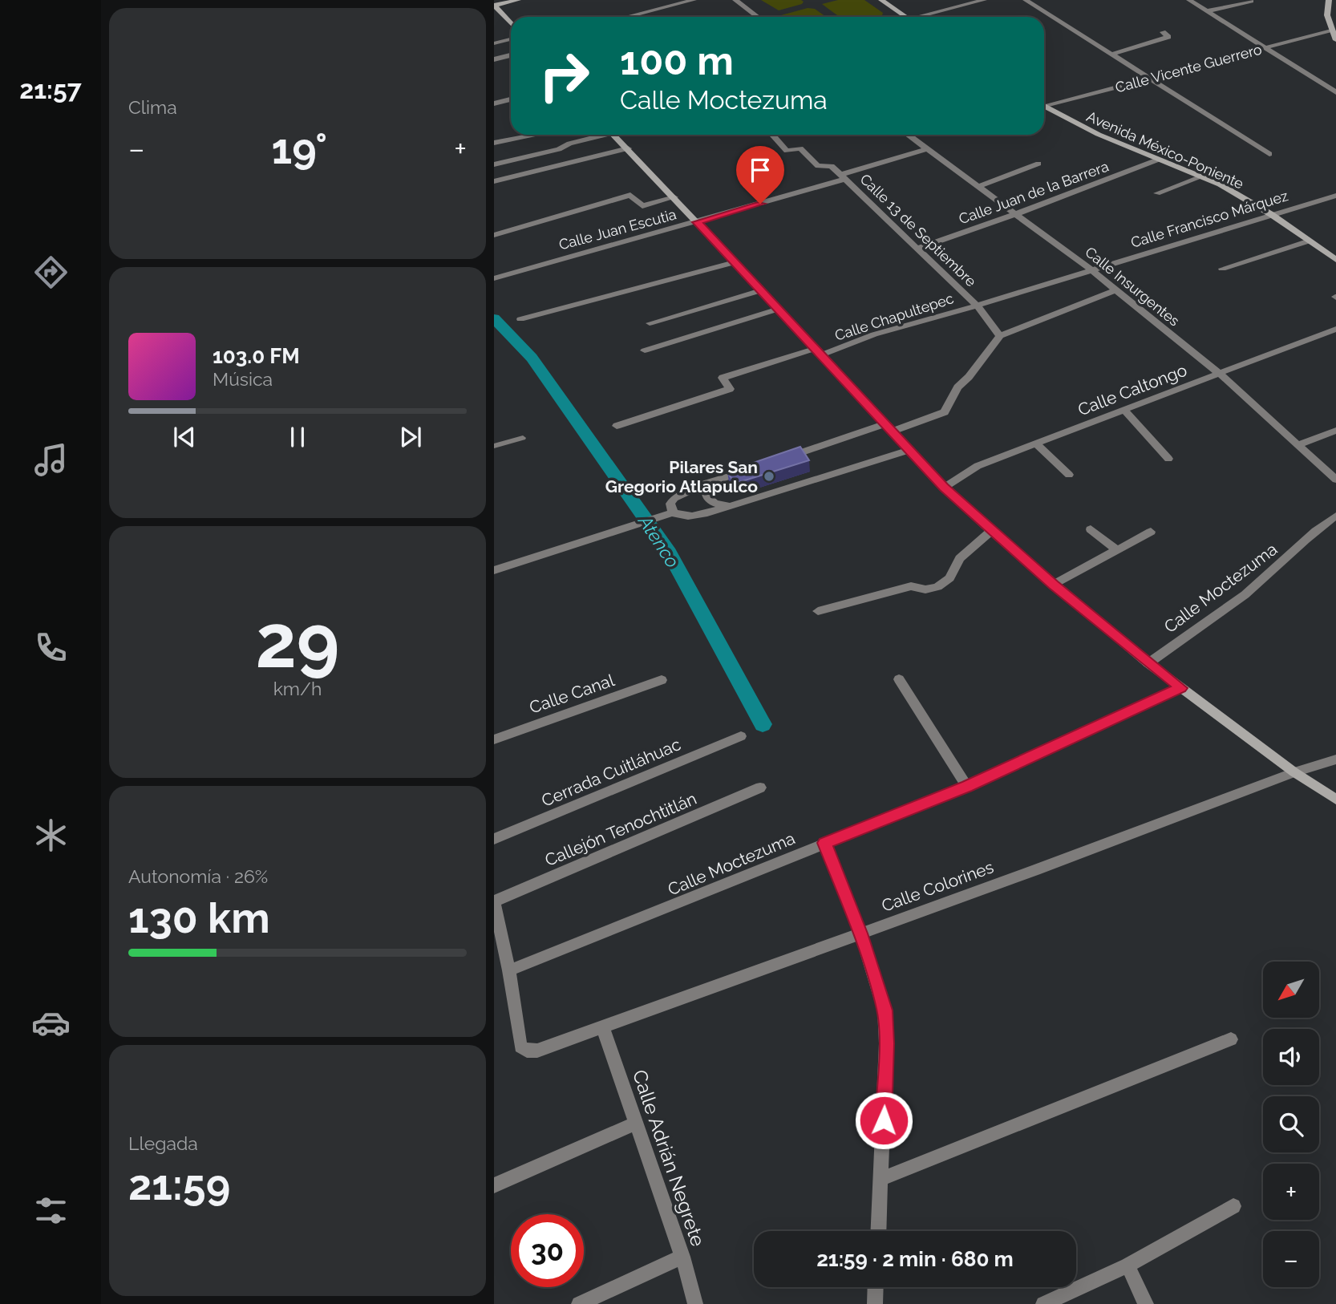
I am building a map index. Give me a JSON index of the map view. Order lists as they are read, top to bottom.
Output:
{
  "streets": {
    "main road": ["Avenida México-Poniente"],
    "street": [
      "Calle Vicente Guerrero",
      "Calle Juan de la Barrera",
      "Calle Francisco Márquez",
      "Calle Juan Escutia",
      "Calle 13 de Septiembre",
      "Calle Insurgentes",
      "Calle Chapultepec",
      "Calle Caltongo",
      "Calle Moctezuma",
      "Calle Canal",
      "Cerrada Cuitláhuac",
      "Callejón Tenochtitlán",
      "Calle Colorines",
      "Calle Adrián Negrete"
    ]
  },
  "crossings": [
    ["Avenida México-Poniente", "Calle Juan de la Barrera"],
    ["Avenida México-Poniente", "Calle Francisco Márquez"],
    ["Calle Juan de la Barrera", "Calle 13 de Septiembre"],
    ["Calle Juan de la Barrera", "Calle Insurgentes"],
    ["Calle Francisco Márquez", "Calle 13 de Septiembre"],
    ["Calle Francisco Márquez", "Calle Insurgentes"],
    ["Calle Juan Escutia", "Calle 13 de Septiembre"],
    ["Calle 13 de Septiembre", "Calle Insurgentes"],
    ["Calle 13 de Septiembre", "Calle Chapultepec"],
    ["Calle Insurgentes", "Calle Caltongo"],
    ["Calle Moctezuma", "Calle Colorines"],
    ["Calle Colorines", "Calle Adrián Negrete"]
  ],
  "water": ["Atenco"],
  "places": ["Pilares San Gregorio Atlapulco"],
  "north": "bottom left",
  "page": {
    "tabs": "21:57",
    "tile": [
      "Clima",
      ["29", "km/h"],
      ["Autonomía · 26%", "130 km"],
      ["Llegada", "21:59"]
    ],
    "turn": ["100 m", "Calle Moctezuma"],
    "heat": ["−", "19°", "+"],
    "song": ["103.0 FM", "Música"],
    "map_buttons": ["+", "−"],
    "limit": "30",
    "trip": "21:59 · 2 min · 680 m"
  }
}
